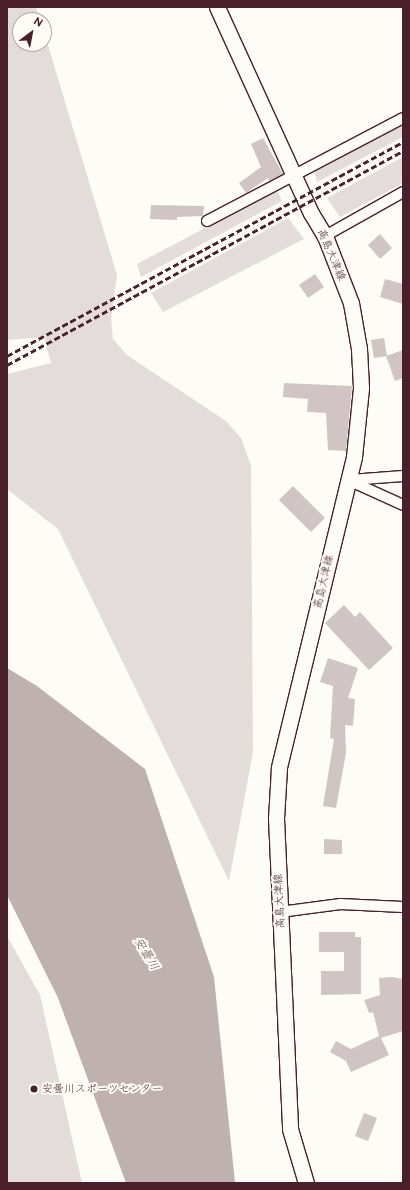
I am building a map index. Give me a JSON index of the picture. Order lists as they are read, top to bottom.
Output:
{
  "streets": {
    "main road": ["高島大津線"]
  },
  "water": ["安曇川"],
  "places": ["安曇川スポーツセンター"],
  "north": "top right"
}
